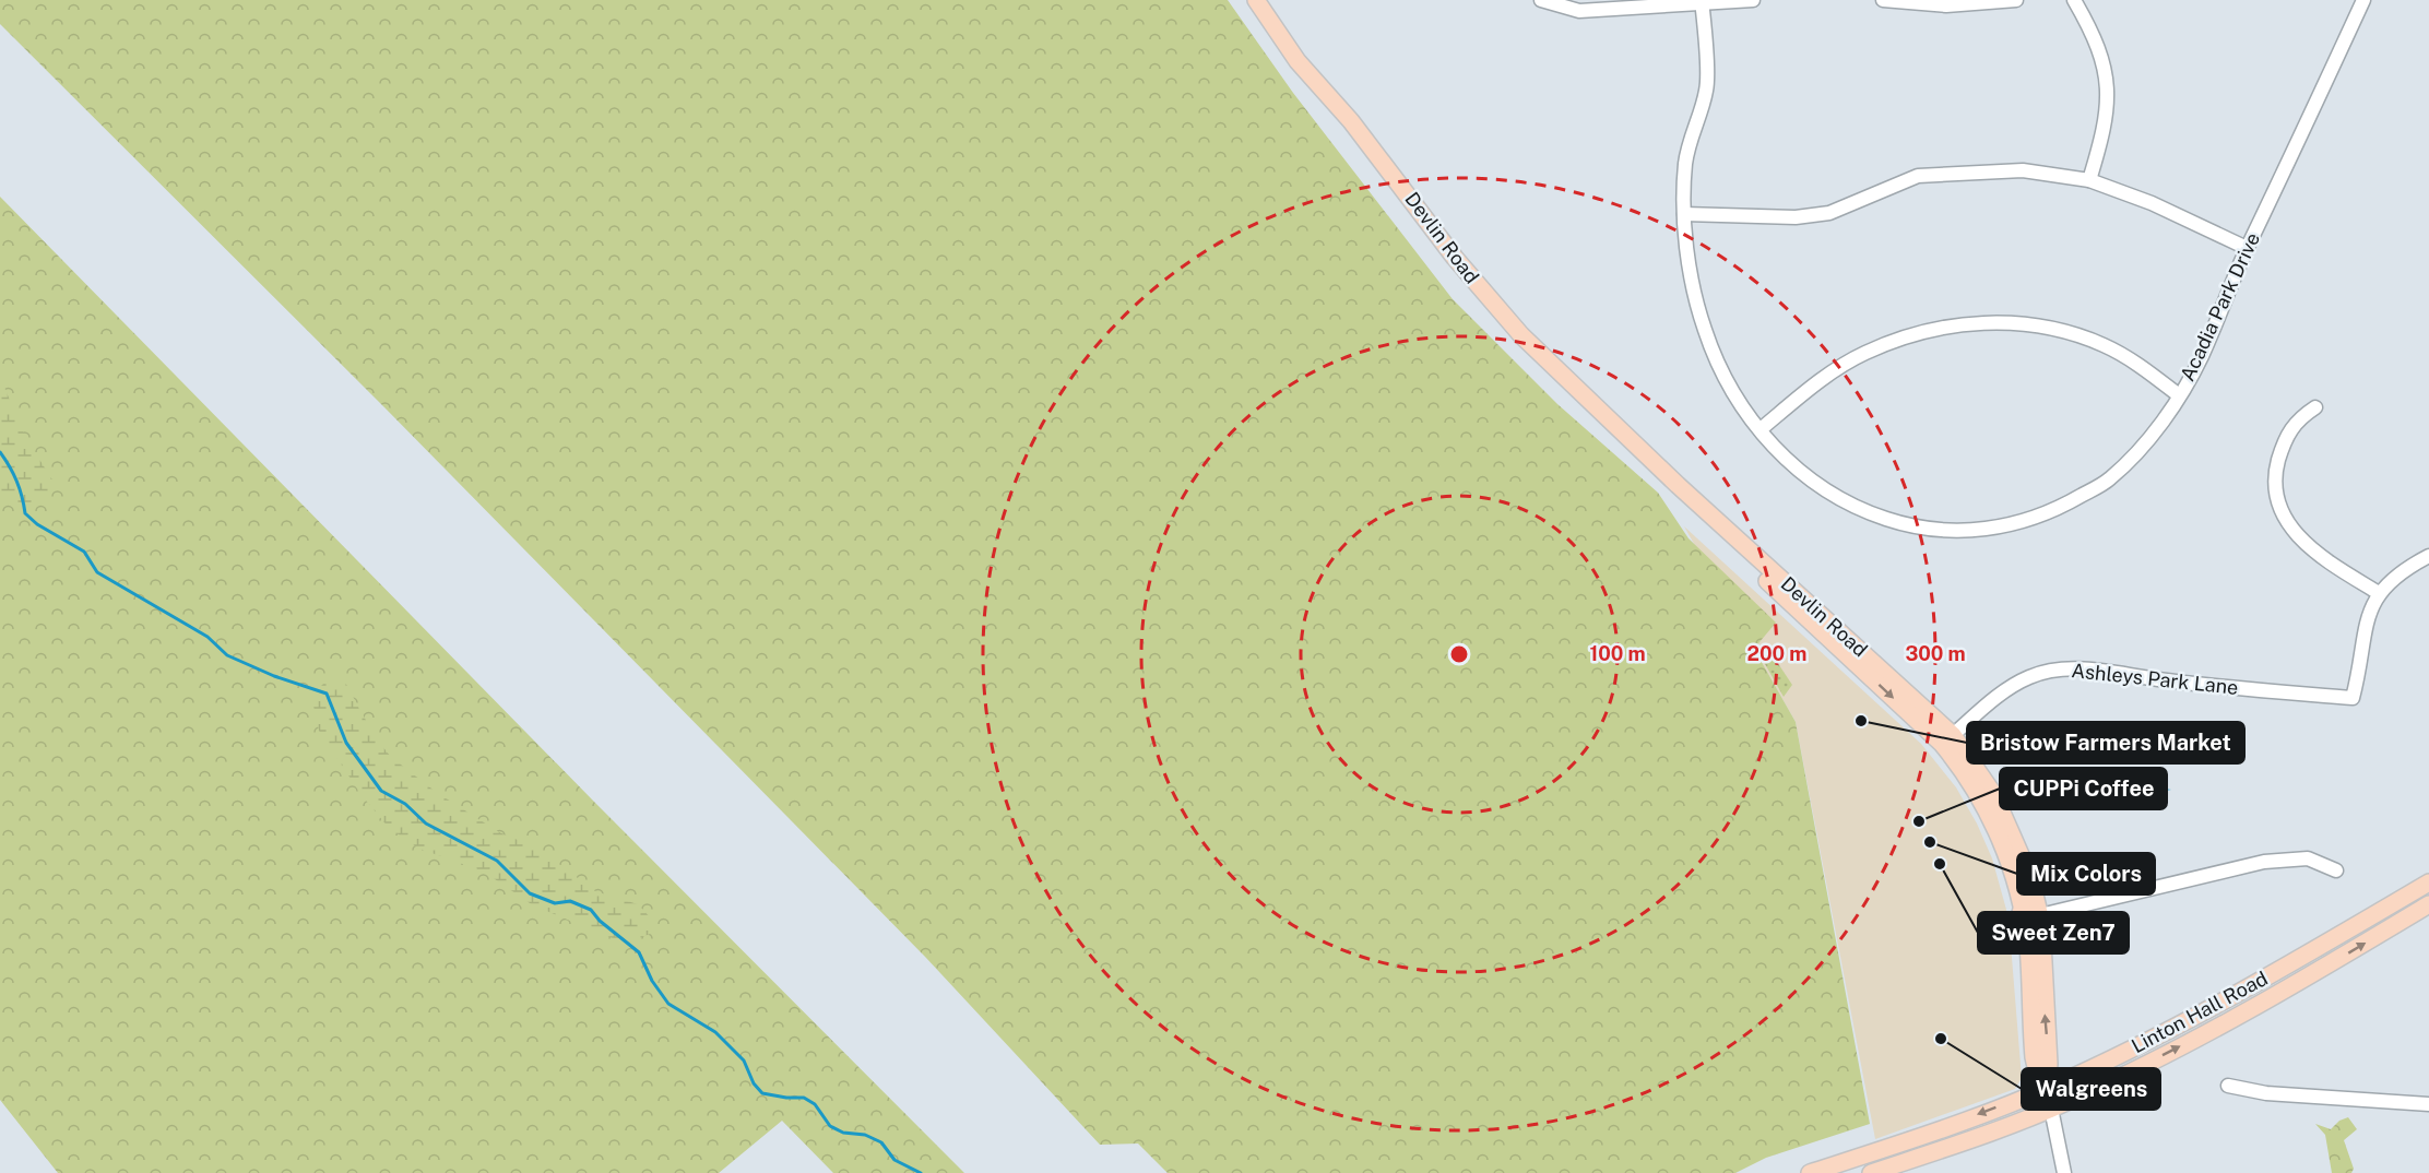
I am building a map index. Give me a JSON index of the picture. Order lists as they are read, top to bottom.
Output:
{
  "streets": {
    "main road": ["Devlin Road", "Linton Hall Road"],
    "street": ["Acadia Park Drive", "Ashleys Park Lane"]
  },
  "crossings": [
    ["Devlin Road", "Ashleys Park Lane"],
    ["Devlin Road", "Linton Hall Road"]
  ],
  "places": [
    "Bristow Farmers Market",
    "CUPPi Coffee",
    "Mix Colors",
    "Sweet Zen7",
    "Walgreens"
  ],
  "rings": ["100 m", "200 m", "300 m"]
}
